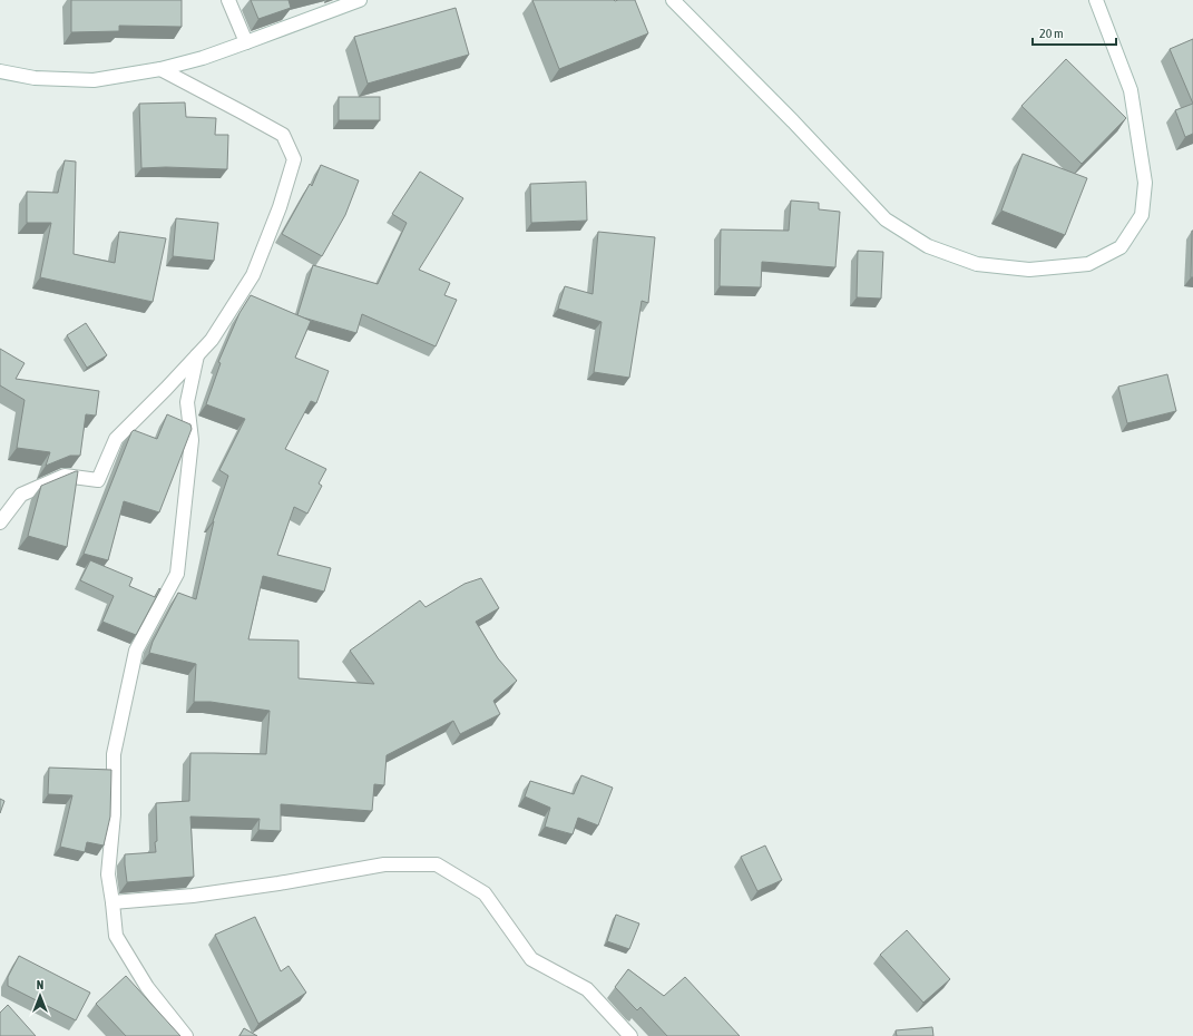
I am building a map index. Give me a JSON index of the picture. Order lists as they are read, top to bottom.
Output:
{
  "scale_bar": "20 m",
  "north": "top"
}
